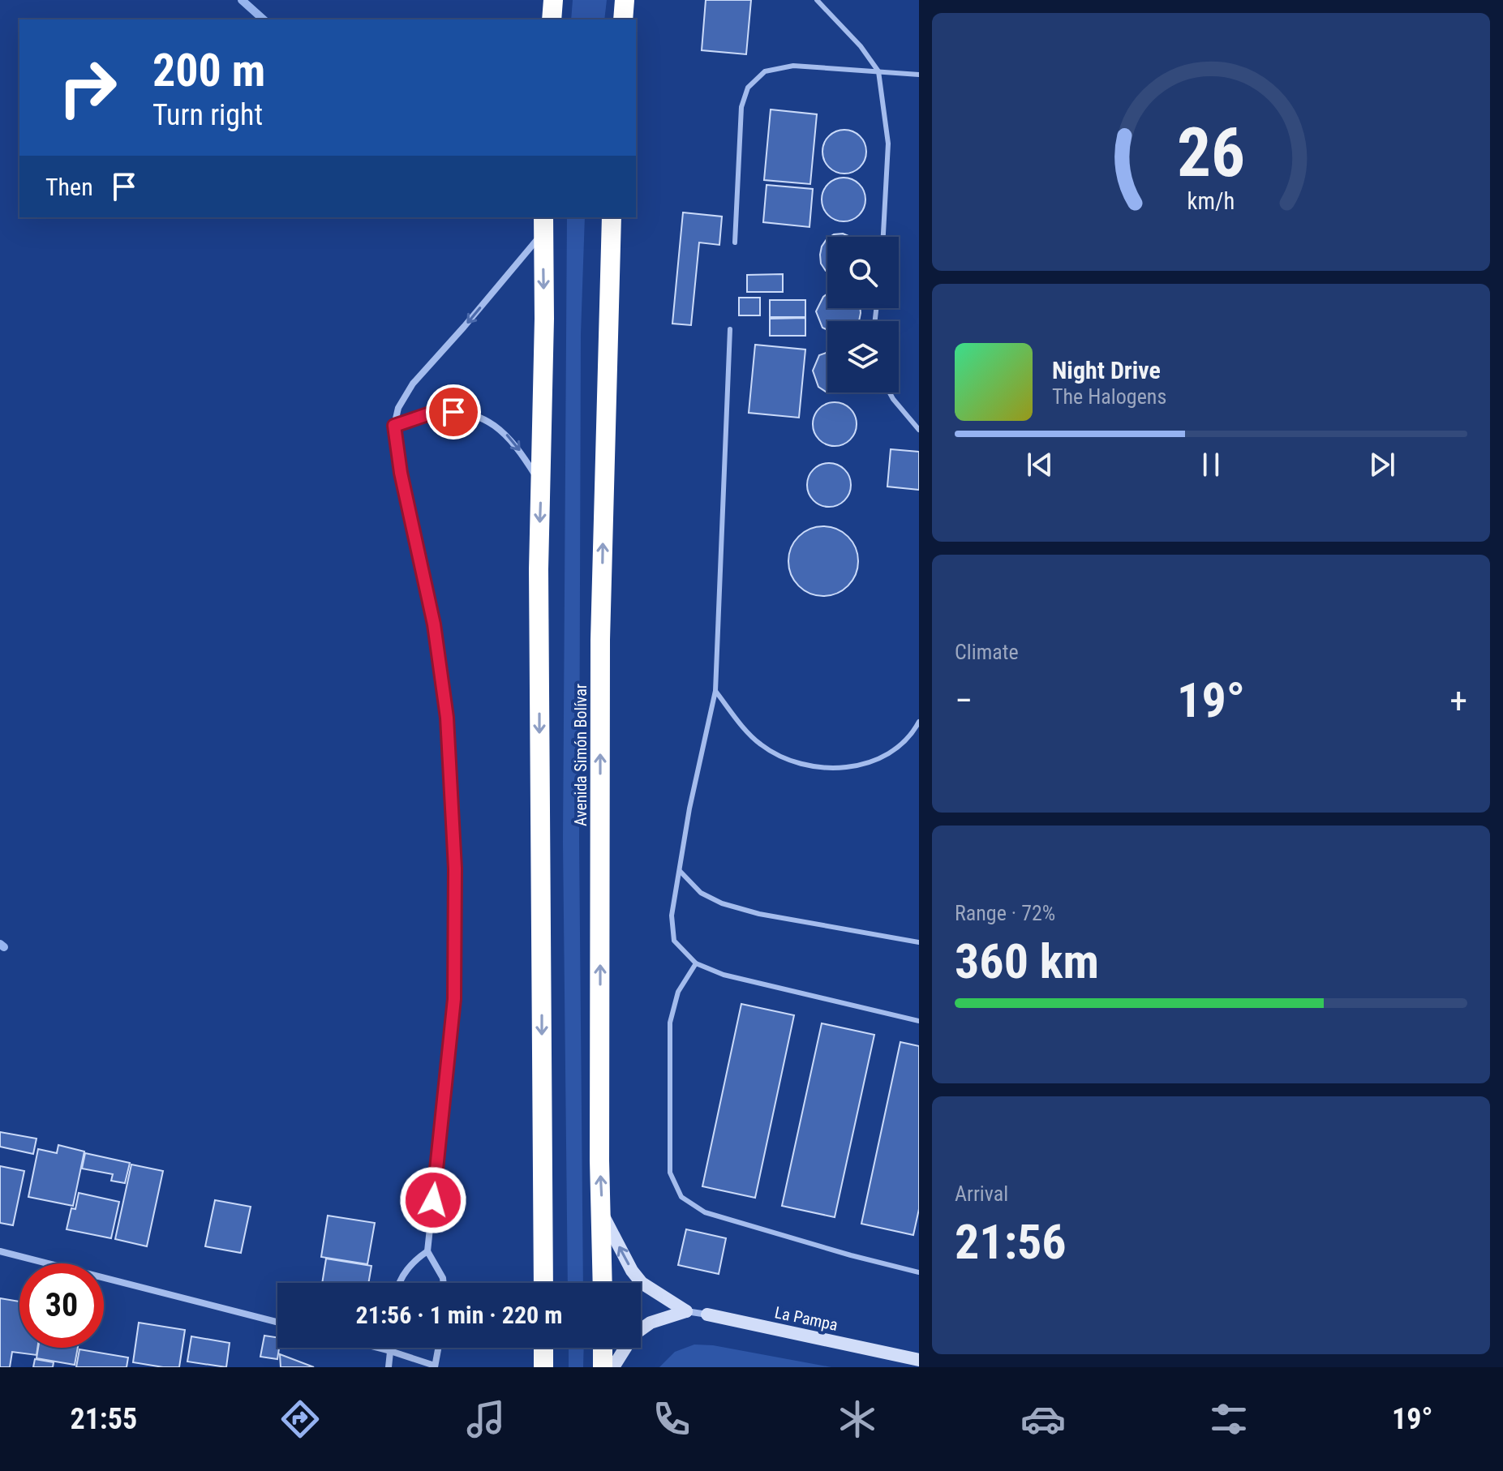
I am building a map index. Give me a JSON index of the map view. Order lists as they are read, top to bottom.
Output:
{
  "streets": {
    "highway": ["Avenida Simón Bolívar"],
    "street": ["La Pampa"]
  },
  "crossings": [
    ["Avenida Simón Bolívar", "La Pampa"]
  ],
  "page": {
    "turn": ["200 m", "Turn right"],
    "then": "Then",
    "song": ["Night Drive", "The Halogens"],
    "tile": [
      "Climate",
      ["Range · 72%", "360 km"],
      ["Arrival", "21:56"]
    ],
    "heat": ["−", "19°", "+"],
    "limit": "30",
    "trip": "21:56 · 1 min · 220 m",
    "tabs": ["21:55", "19°"],
    "gauge": ["26", "km/h"]
  }
}
